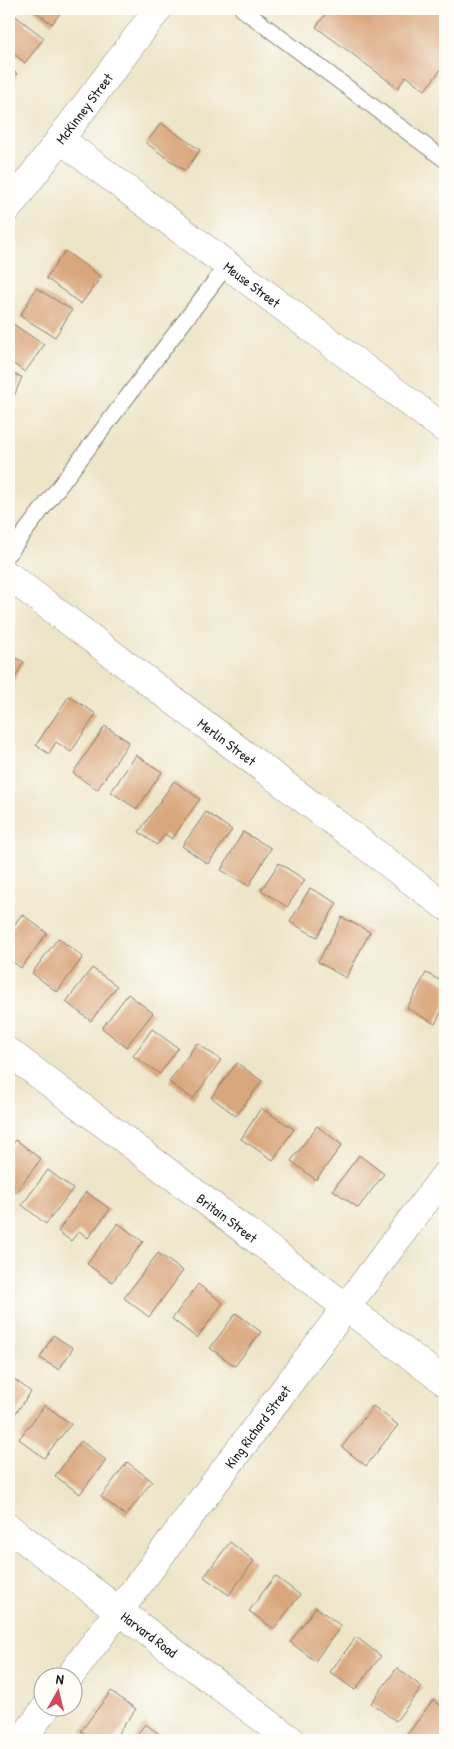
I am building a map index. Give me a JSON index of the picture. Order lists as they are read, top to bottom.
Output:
{
  "streets": {
    "street": [
      "McKinney Street",
      "Meuse Street",
      "Merlin Street",
      "Britain Street",
      "King Richard Street",
      "Harvard Road"
    ]
  },
  "crossings": [
    ["McKinney Street", "Meuse Street"],
    ["Britain Street", "King Richard Street"],
    ["King Richard Street", "Harvard Road"]
  ],
  "north": "top"
}
